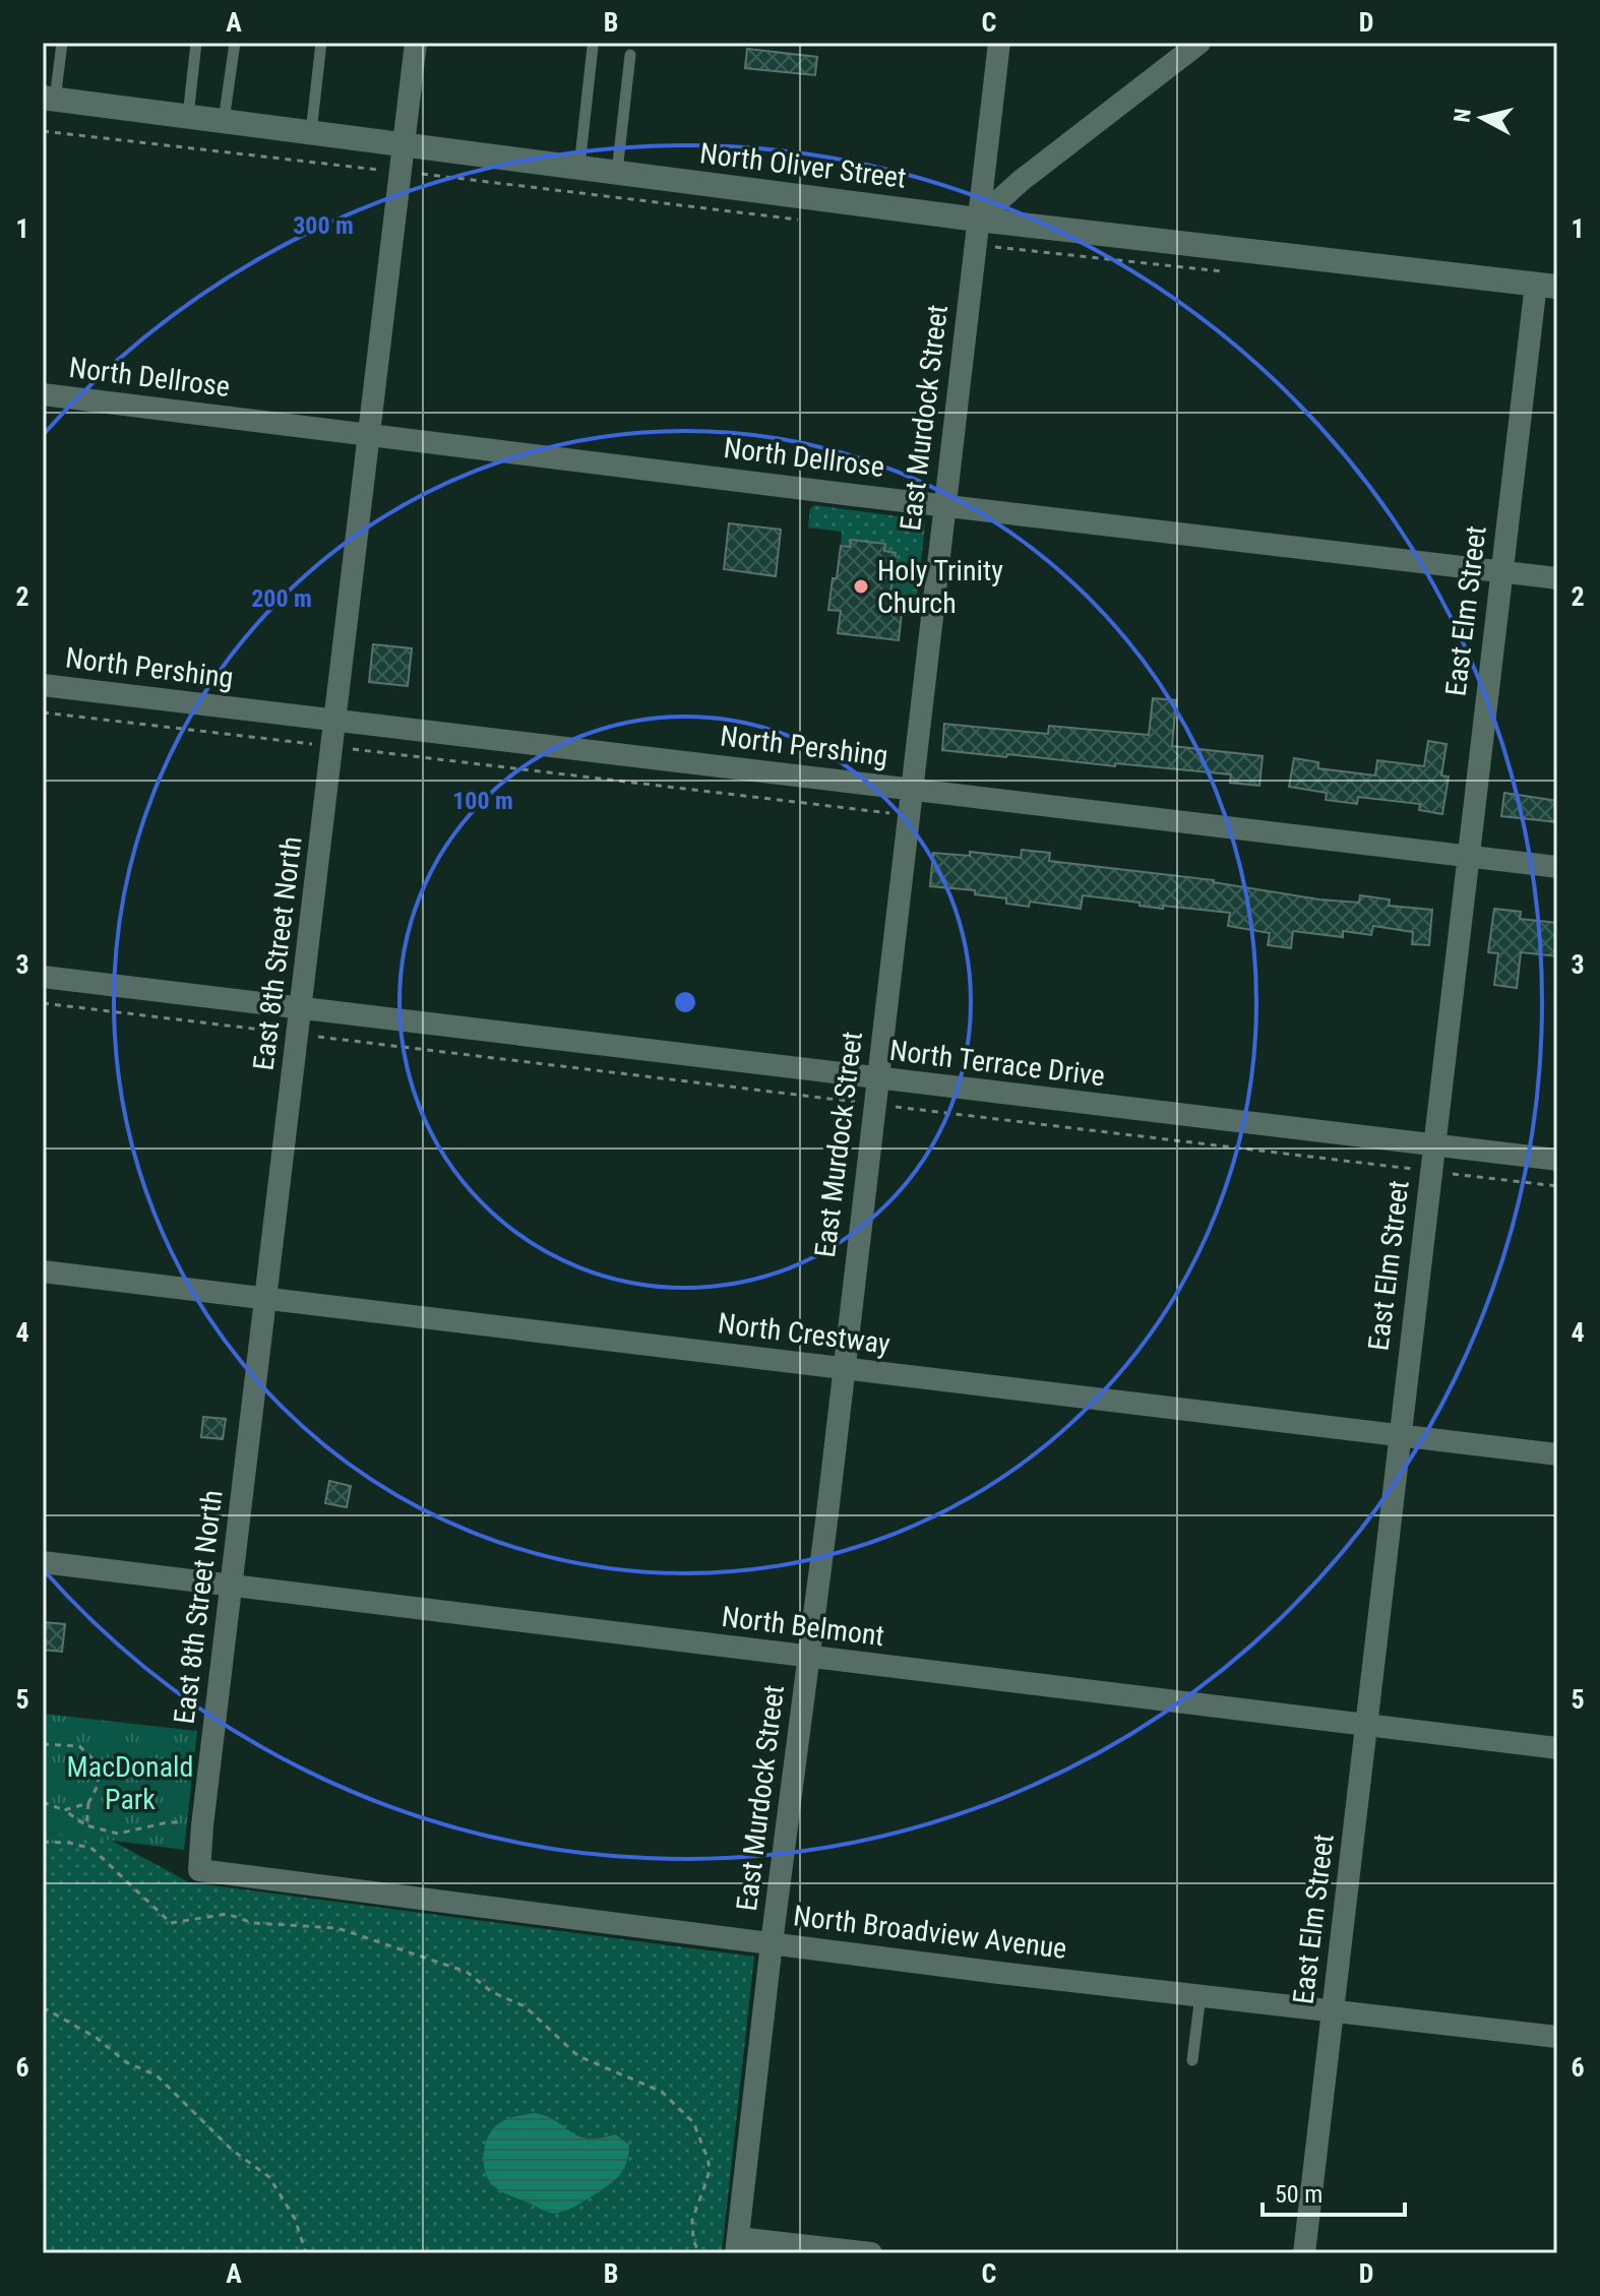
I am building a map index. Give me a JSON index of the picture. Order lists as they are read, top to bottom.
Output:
{
  "streets": {
    "main road": ["North Oliver Street"],
    "street": [
      "North Dellrose",
      "East Murdock Street",
      "East Elm Street",
      "North Pershing",
      "East 8th Street North",
      "North Terrace Drive",
      "North Crestway",
      "North Belmont",
      "North Broadview Avenue"
    ]
  },
  "crossings": [
    ["North Oliver Street", "East Murdock Street"],
    ["North Oliver Street", "East Elm Street"],
    ["North Oliver Street", "East 8th Street North"],
    ["North Dellrose", "East Murdock Street"],
    ["North Dellrose", "East Elm Street"],
    ["North Dellrose", "East 8th Street North"],
    ["East Murdock Street", "North Pershing"],
    ["East Murdock Street", "North Terrace Drive"],
    ["East Murdock Street", "North Crestway"],
    ["East Murdock Street", "North Belmont"],
    ["East Murdock Street", "North Broadview Avenue"],
    ["East Elm Street", "North Pershing"],
    ["East Elm Street", "North Terrace Drive"],
    ["East Elm Street", "North Crestway"],
    ["East Elm Street", "North Belmont"],
    ["East Elm Street", "North Broadview Avenue"],
    ["North Pershing", "East 8th Street North"],
    ["East 8th Street North", "North Terrace Drive"],
    ["East 8th Street North", "North Crestway"],
    ["East 8th Street North", "North Belmont"],
    ["East 8th Street North", "North Broadview Avenue"]
  ],
  "parks": ["MacDonald Park"],
  "places": ["Holy Trinity Church"],
  "scale_bar": "50 m",
  "north": "left",
  "grid": {
    "columns": [
      "A",
      "B",
      "C",
      "D"
    ],
    "rows": [
      "1",
      "2",
      "3",
      "4",
      "5",
      "6"
    ]
  },
  "rings": ["300 m", "200 m", "100 m"]
}
